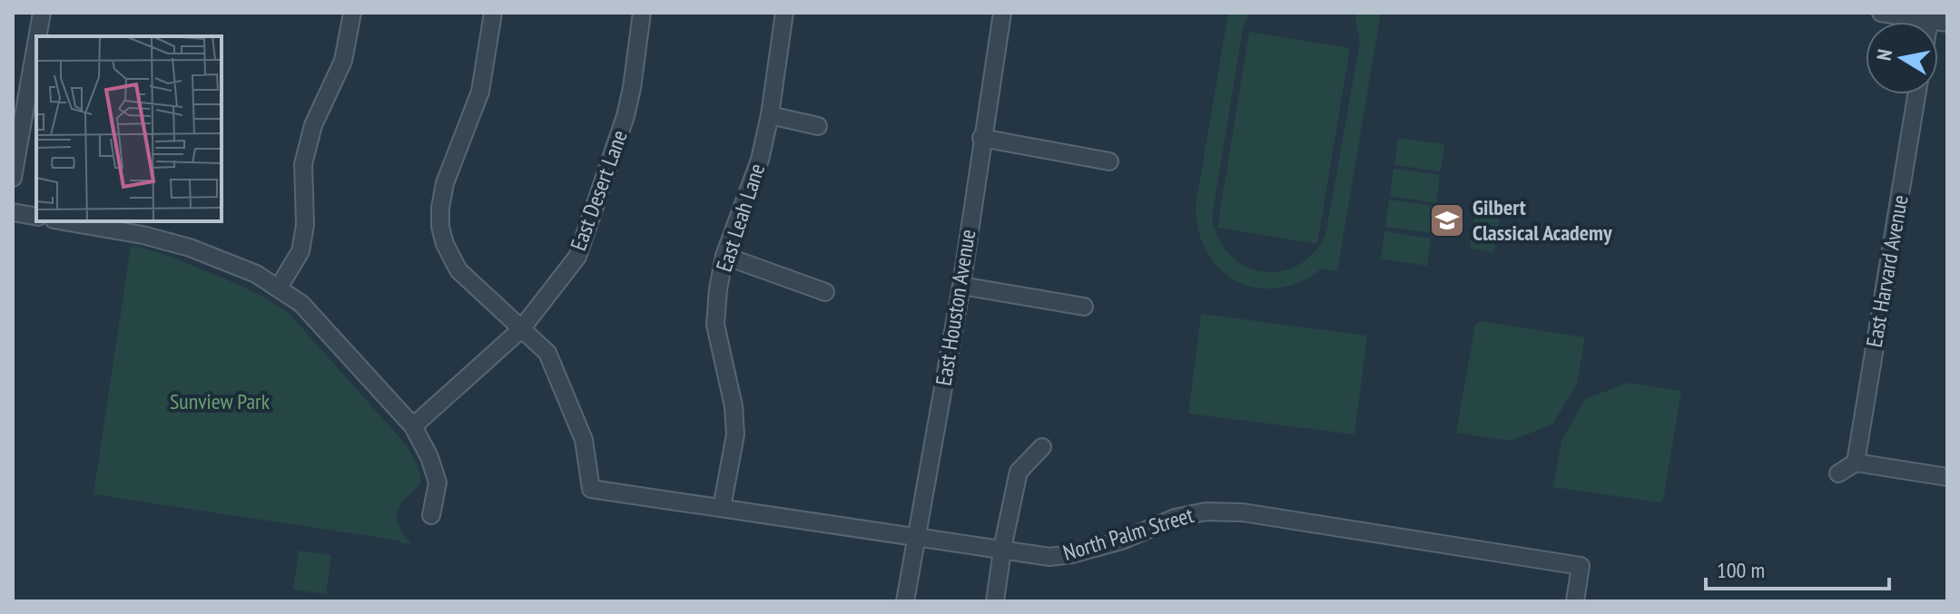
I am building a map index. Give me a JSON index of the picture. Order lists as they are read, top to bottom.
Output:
{
  "streets": {
    "street": [
      "East Desert Lane",
      "East Leah Lane",
      "East Harvard Avenue",
      "East Houston Avenue",
      "North Palm Street"
    ]
  },
  "crossings": [
    ["East Desert Lane", "North Palm Street"],
    ["East Leah Lane", "North Palm Street"],
    ["East Houston Avenue", "North Palm Street"]
  ],
  "parks": ["Sunview Park"],
  "places": {
    "school or university": ["Gilbert Classical Academy"]
  },
  "scale_bar": "100 m",
  "north": "left"
}
